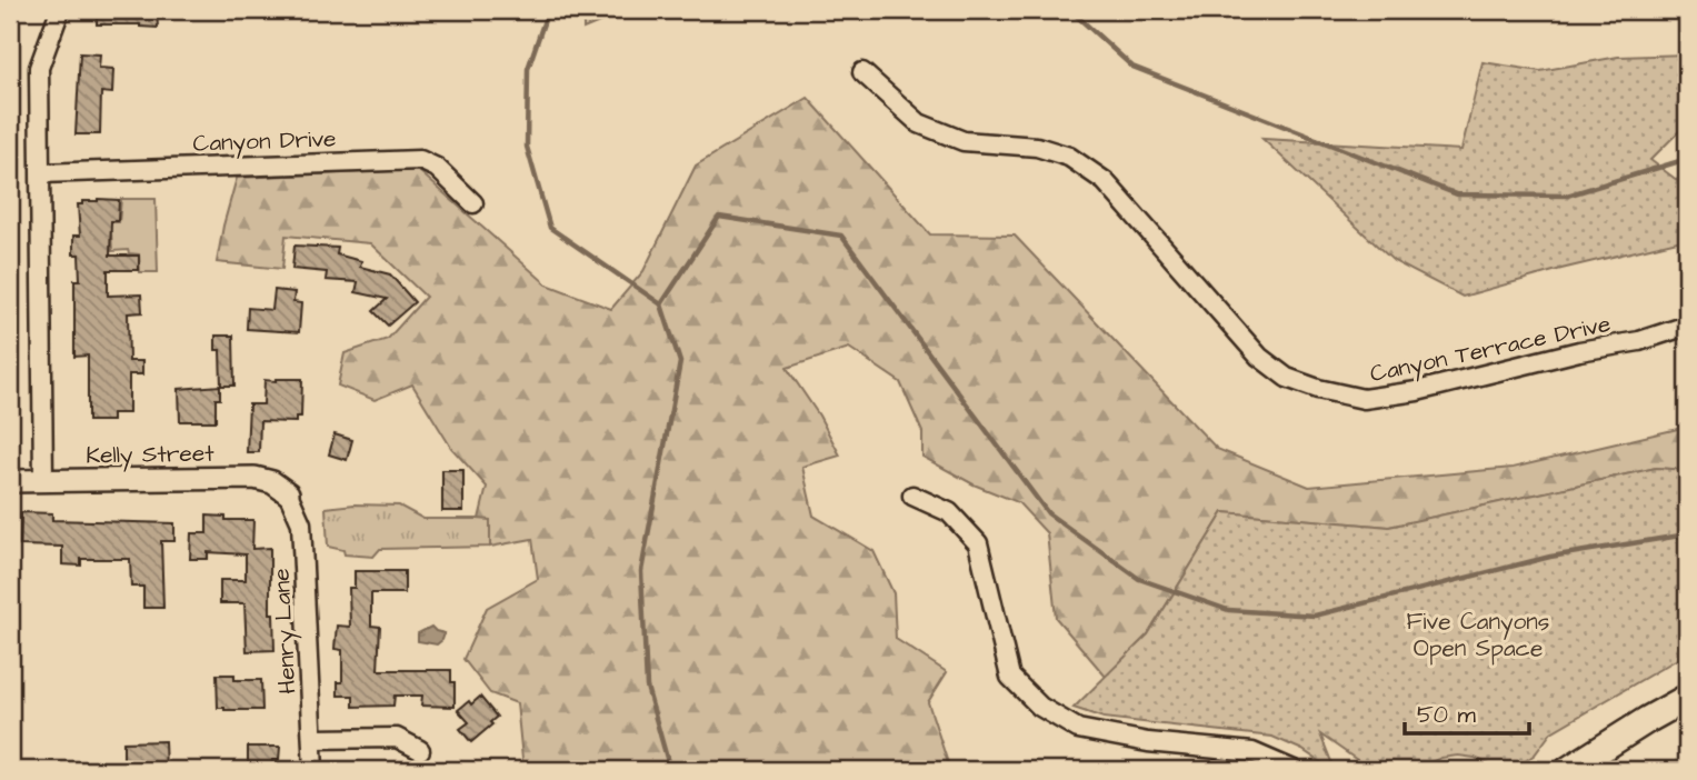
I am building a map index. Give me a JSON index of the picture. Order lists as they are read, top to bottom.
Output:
{
  "streets": {
    "street": [
      "Canyon Drive",
      "Canyon Terrace Drive",
      "Kelly Street",
      "Henry Lane"
    ]
  },
  "crossings": [
    ["Kelly Street", "Henry Lane"]
  ],
  "parks": ["Five Canyons Open Space"],
  "scale_bar": "50 m"
}
